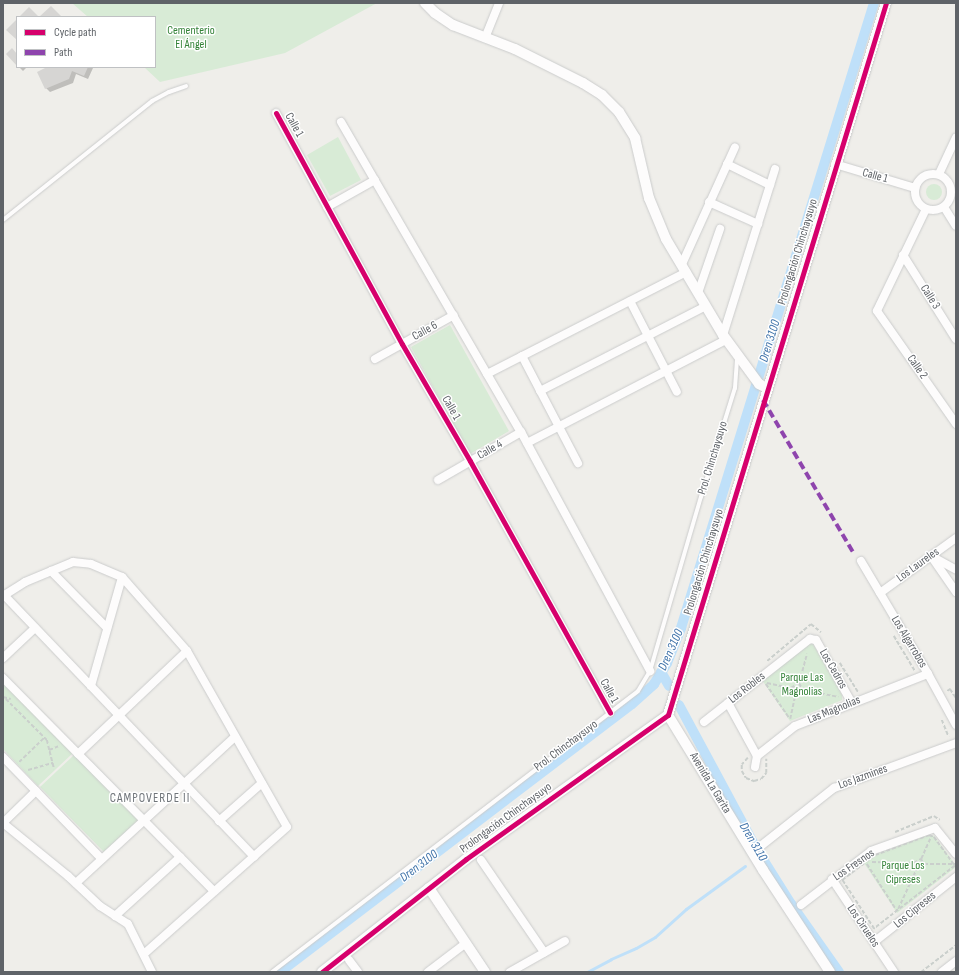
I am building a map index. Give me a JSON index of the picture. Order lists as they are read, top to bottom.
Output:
{
  "streets": {
    "street": [
      "Calle 1",
      "Prolongación Chinchaysuyo",
      "Calle 3",
      "Calle 6",
      "Calle 2",
      "Calle 4",
      "Los Laureles",
      "Los Algarrobos",
      "Los Cedros",
      "Los Robles",
      "Las Magnolias",
      "Los Jazmines",
      "Avenida La Garita",
      "Los Fresnos",
      "Los Cipreses",
      "Los Ciruelos"
    ],
    "lane": ["Prol. Chinchaysuyo"]
  },
  "crossings": [
    ["Calle 1", "Prolongación Chinchaysuyo"],
    ["Calle 1", "Calle 6"],
    ["Calle 1", "Calle 4"],
    ["Calle 1", "Prol. Chinchaysuyo"],
    ["Prolongación Chinchaysuyo", "Avenida La Garita"],
    ["Calle 3", "Calle 2"],
    ["Los Laureles", "Los Algarrobos"],
    ["Los Algarrobos", "Las Magnolias"],
    ["Los Cedros", "Los Robles"],
    ["Los Cedros", "Las Magnolias"],
    ["Los Fresnos", "Los Ciruelos"],
    ["Los Cipreses", "Los Ciruelos"]
  ],
  "districts": ["CAMPOVERDE II"],
  "water": ["Dren 3100", "Dren 3110"],
  "parks": ["Cementerio El Ángel", "Parque Las Magnolias", "Parque Los Cipreses"],
  "legend": ["Cycle path", "Path"]
}
